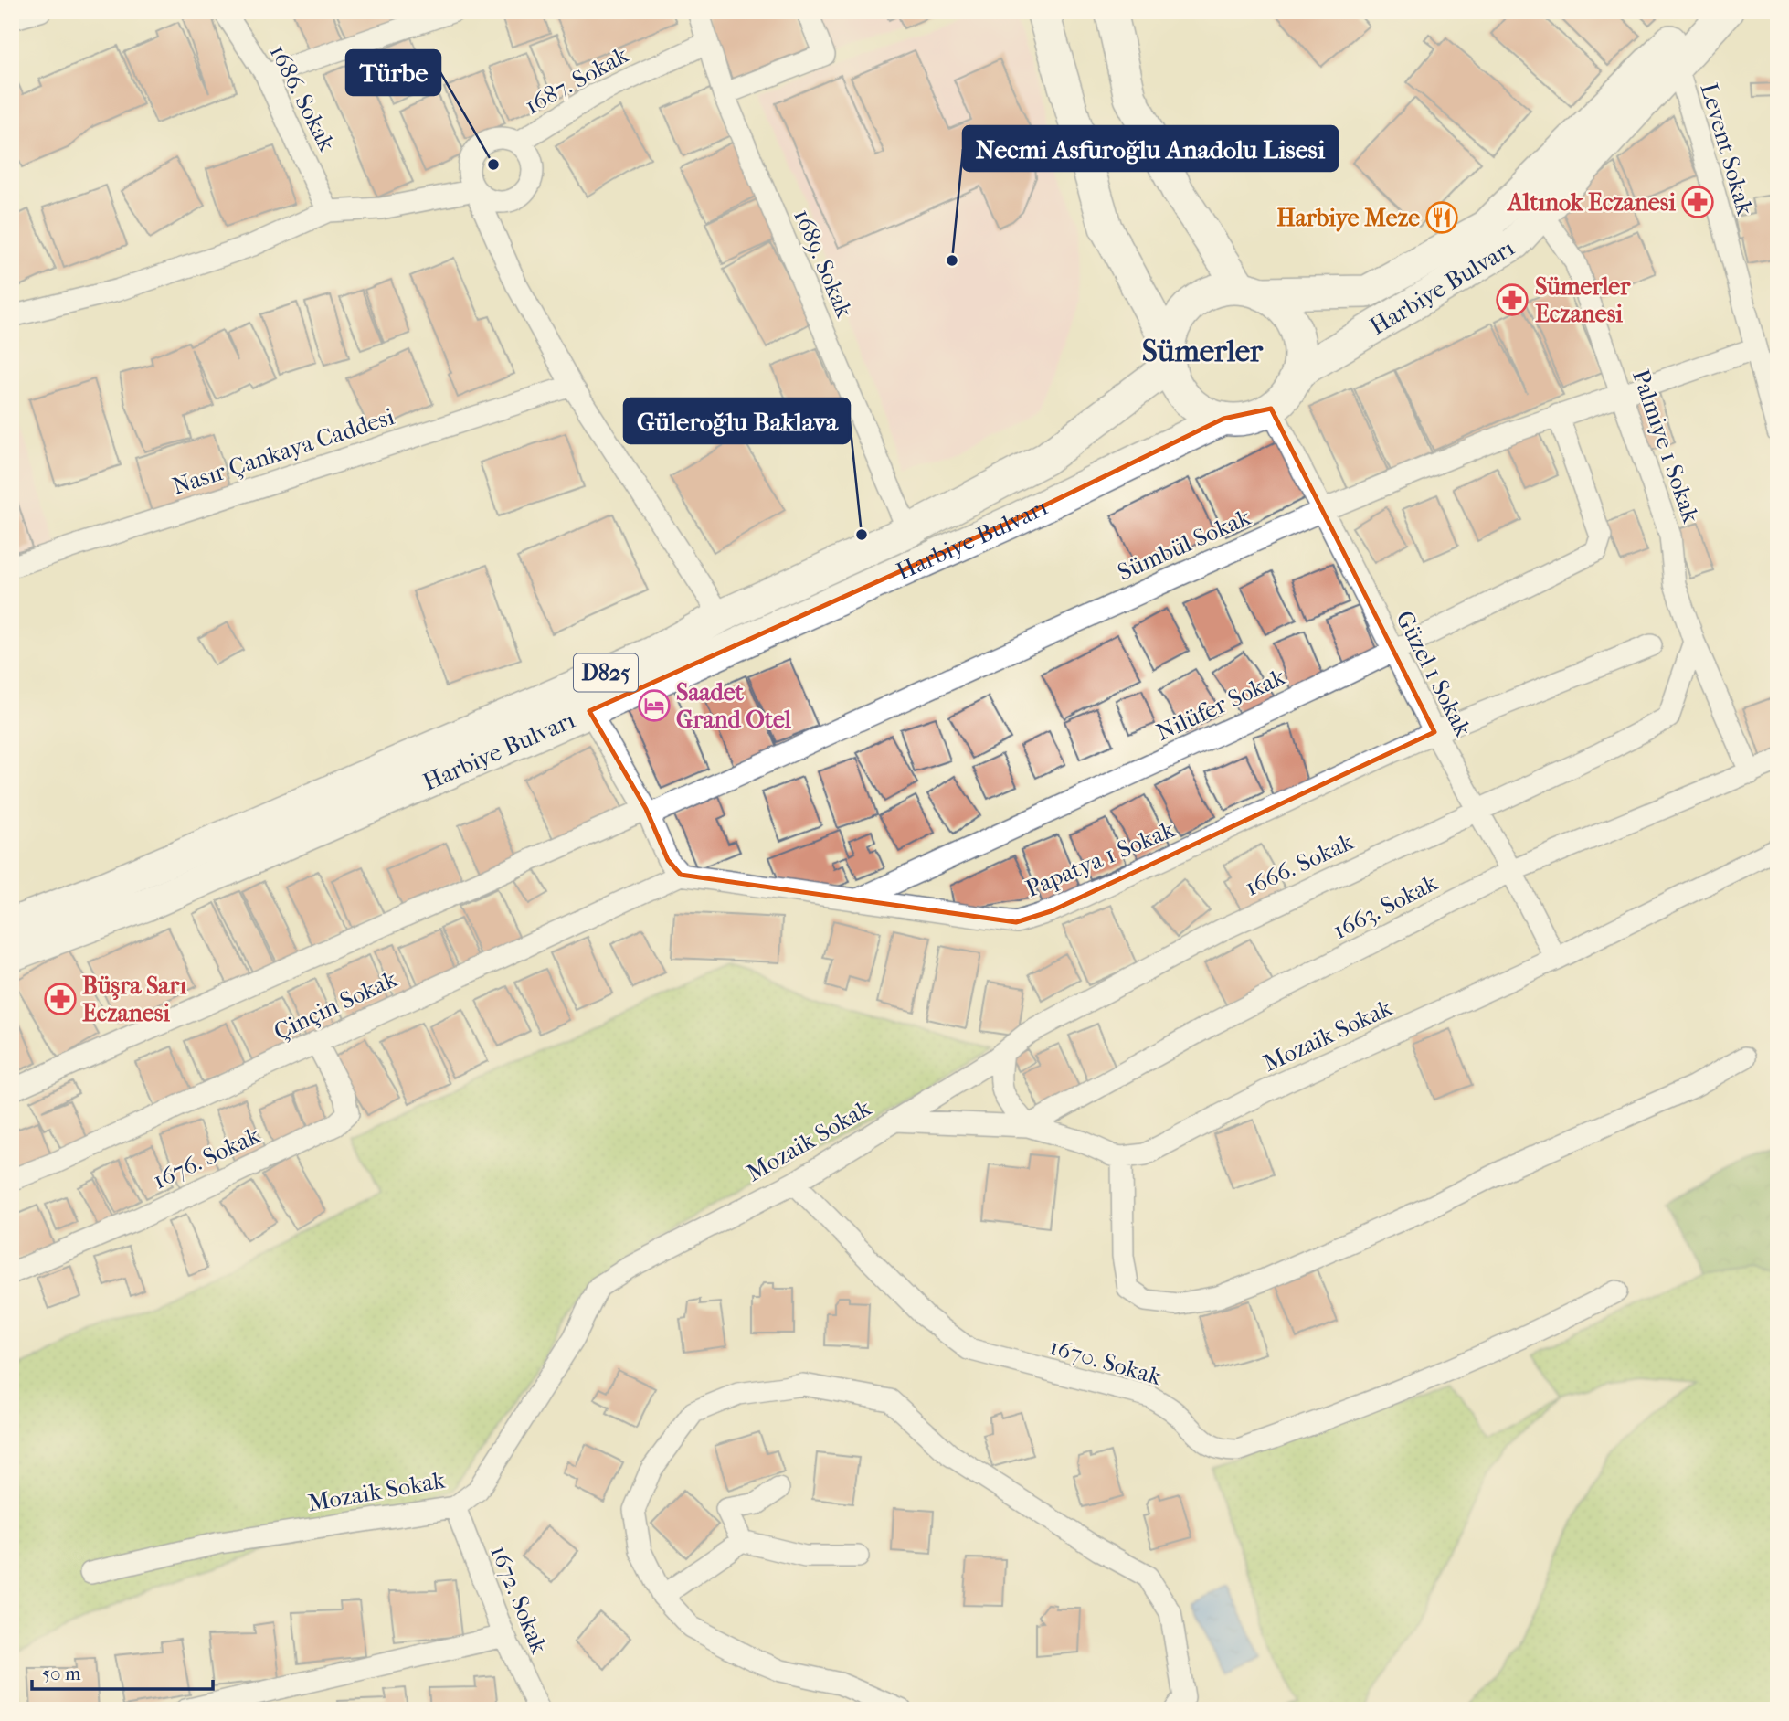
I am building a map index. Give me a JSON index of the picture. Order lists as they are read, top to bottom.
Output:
{
  "streets": {
    "main road": ["Harbiye Bulvarı", "D825"],
    "street": [
      "1687. Sokak",
      "1686. Sokak",
      "Levent Sokak",
      "1689. Sokak",
      "Palmiye 1 Sokak",
      "Nasır Çankaya Caddesi",
      "Sümbül Sokak",
      "Güzel 1 Sokak",
      "Nilüfer Sokak",
      "Papatya 1 Sokak",
      "1666. Sokak",
      "1663. Sokak",
      "Çinçin Sokak",
      "Mozaik Sokak",
      "1676. Sokak",
      "1670. Sokak",
      "1672. Sokak"
    ]
  },
  "crossings": [
    ["1687. Sokak", "1689. Sokak"],
    ["1687. Sokak", "Harbiye Bulvarı"],
    ["1687. Sokak", "Nasır Çankaya Caddesi"],
    ["Levent Sokak", "Harbiye Bulvarı"],
    ["Levent Sokak", "Sümbül Sokak"],
    ["1689. Sokak", "Harbiye Bulvarı"],
    ["Harbiye Bulvarı", "Palmiye 1 Sokak"],
    ["Harbiye Bulvarı", "Güzel 1 Sokak"],
    ["Palmiye 1 Sokak", "Sümbül Sokak"],
    ["Palmiye 1 Sokak", "1666. Sokak"],
    ["Palmiye 1 Sokak", "1663. Sokak"],
    ["Sümbül Sokak", "Güzel 1 Sokak"],
    ["Sümbül Sokak", "Nilüfer Sokak"],
    ["Güzel 1 Sokak", "Nilüfer Sokak"],
    ["Güzel 1 Sokak", "Papatya 1 Sokak"],
    ["Güzel 1 Sokak", "1666. Sokak"],
    ["Güzel 1 Sokak", "1663. Sokak"],
    ["Güzel 1 Sokak", "Mozaik Sokak"],
    ["Nilüfer Sokak", "Papatya 1 Sokak"],
    ["Papatya 1 Sokak", "Çinçin Sokak"],
    ["1666. Sokak", "Mozaik Sokak"],
    ["1663. Sokak", "Mozaik Sokak"],
    ["Çinçin Sokak", "1676. Sokak"],
    ["Mozaik Sokak", "1670. Sokak"],
    ["Mozaik Sokak", "1672. Sokak"]
  ],
  "districts": ["Sümerler"],
  "places": {
    "other": ["Türbe", "Necmi Asfuroğlu Anadolu Lisesi", "Güleroğlu Baklava"],
    "pharmacy": ["Altınok Eczanesi", "Sümerler Eczanesi", "Büşra Sarı Eczanesi"],
    "restaurant": ["Harbiye Meze"],
    "hotel": ["Saadet Grand Otel"]
  },
  "scale_bar": "50 m"
}
